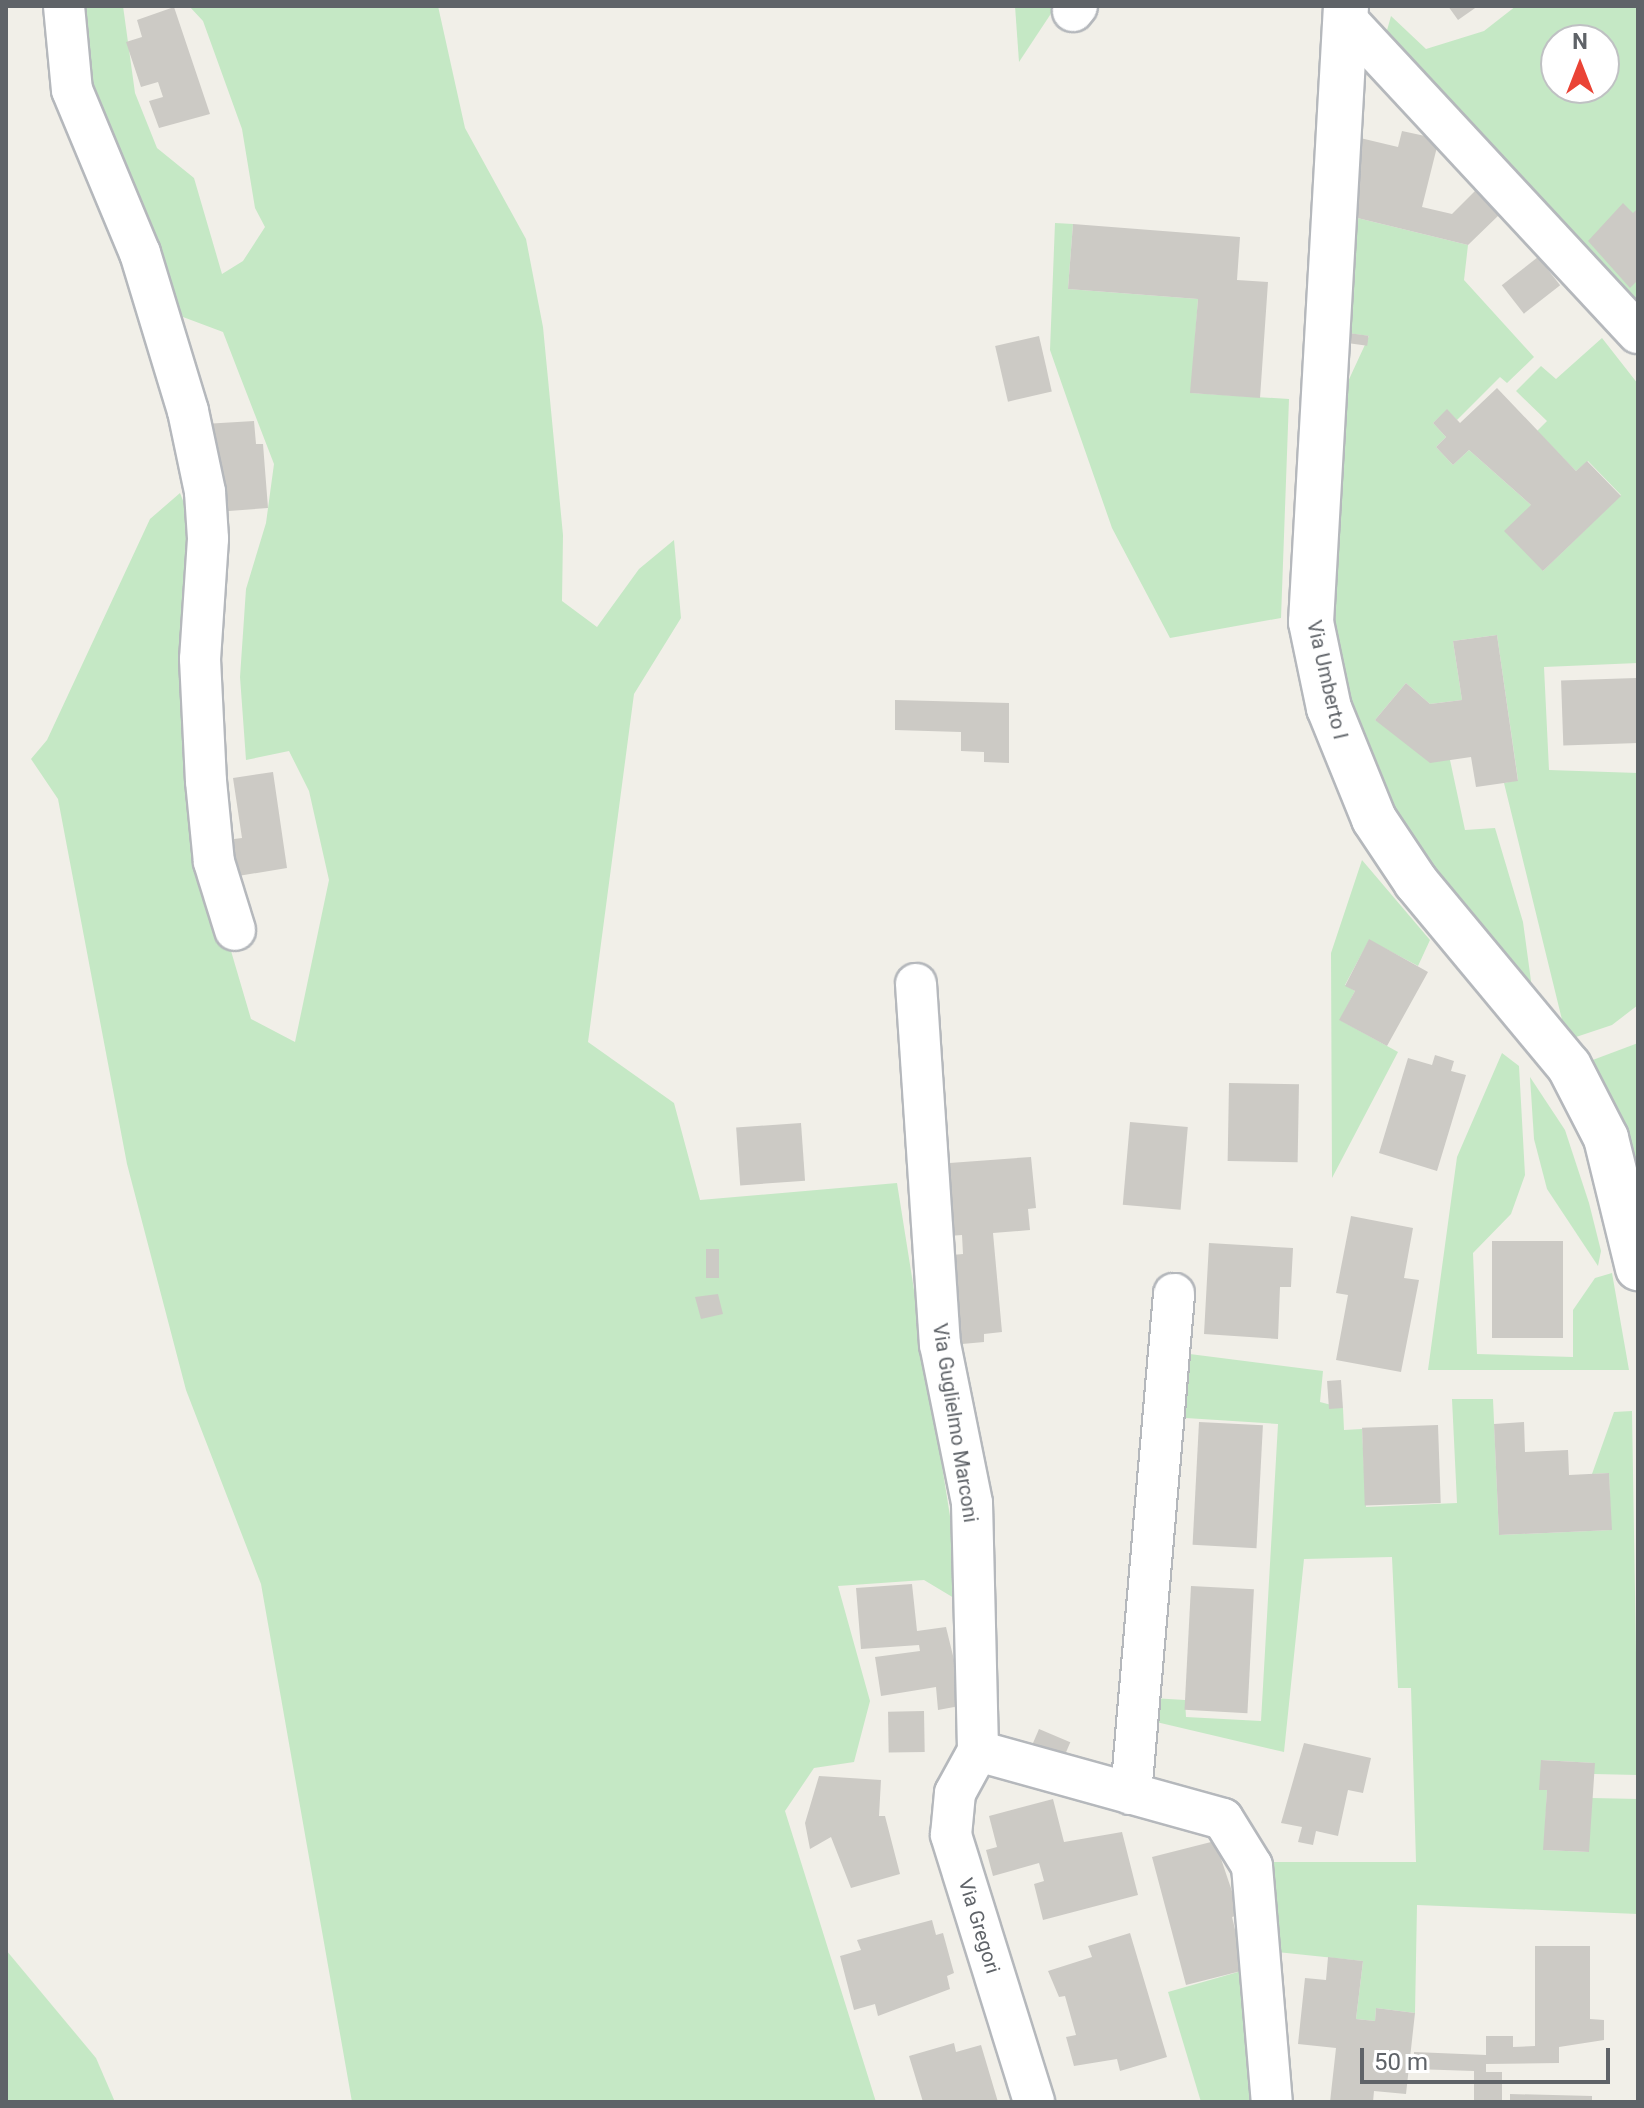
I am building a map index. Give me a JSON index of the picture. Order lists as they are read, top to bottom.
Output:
{
  "streets": {
    "main road": ["Via Umberto I"],
    "street": ["Via Guglielmo Marconi", "Via Gregori"]
  },
  "crossings": [
    ["Via Guglielmo Marconi", "Via Gregori"]
  ],
  "scale_bar": "50 m",
  "north": "top"
}
